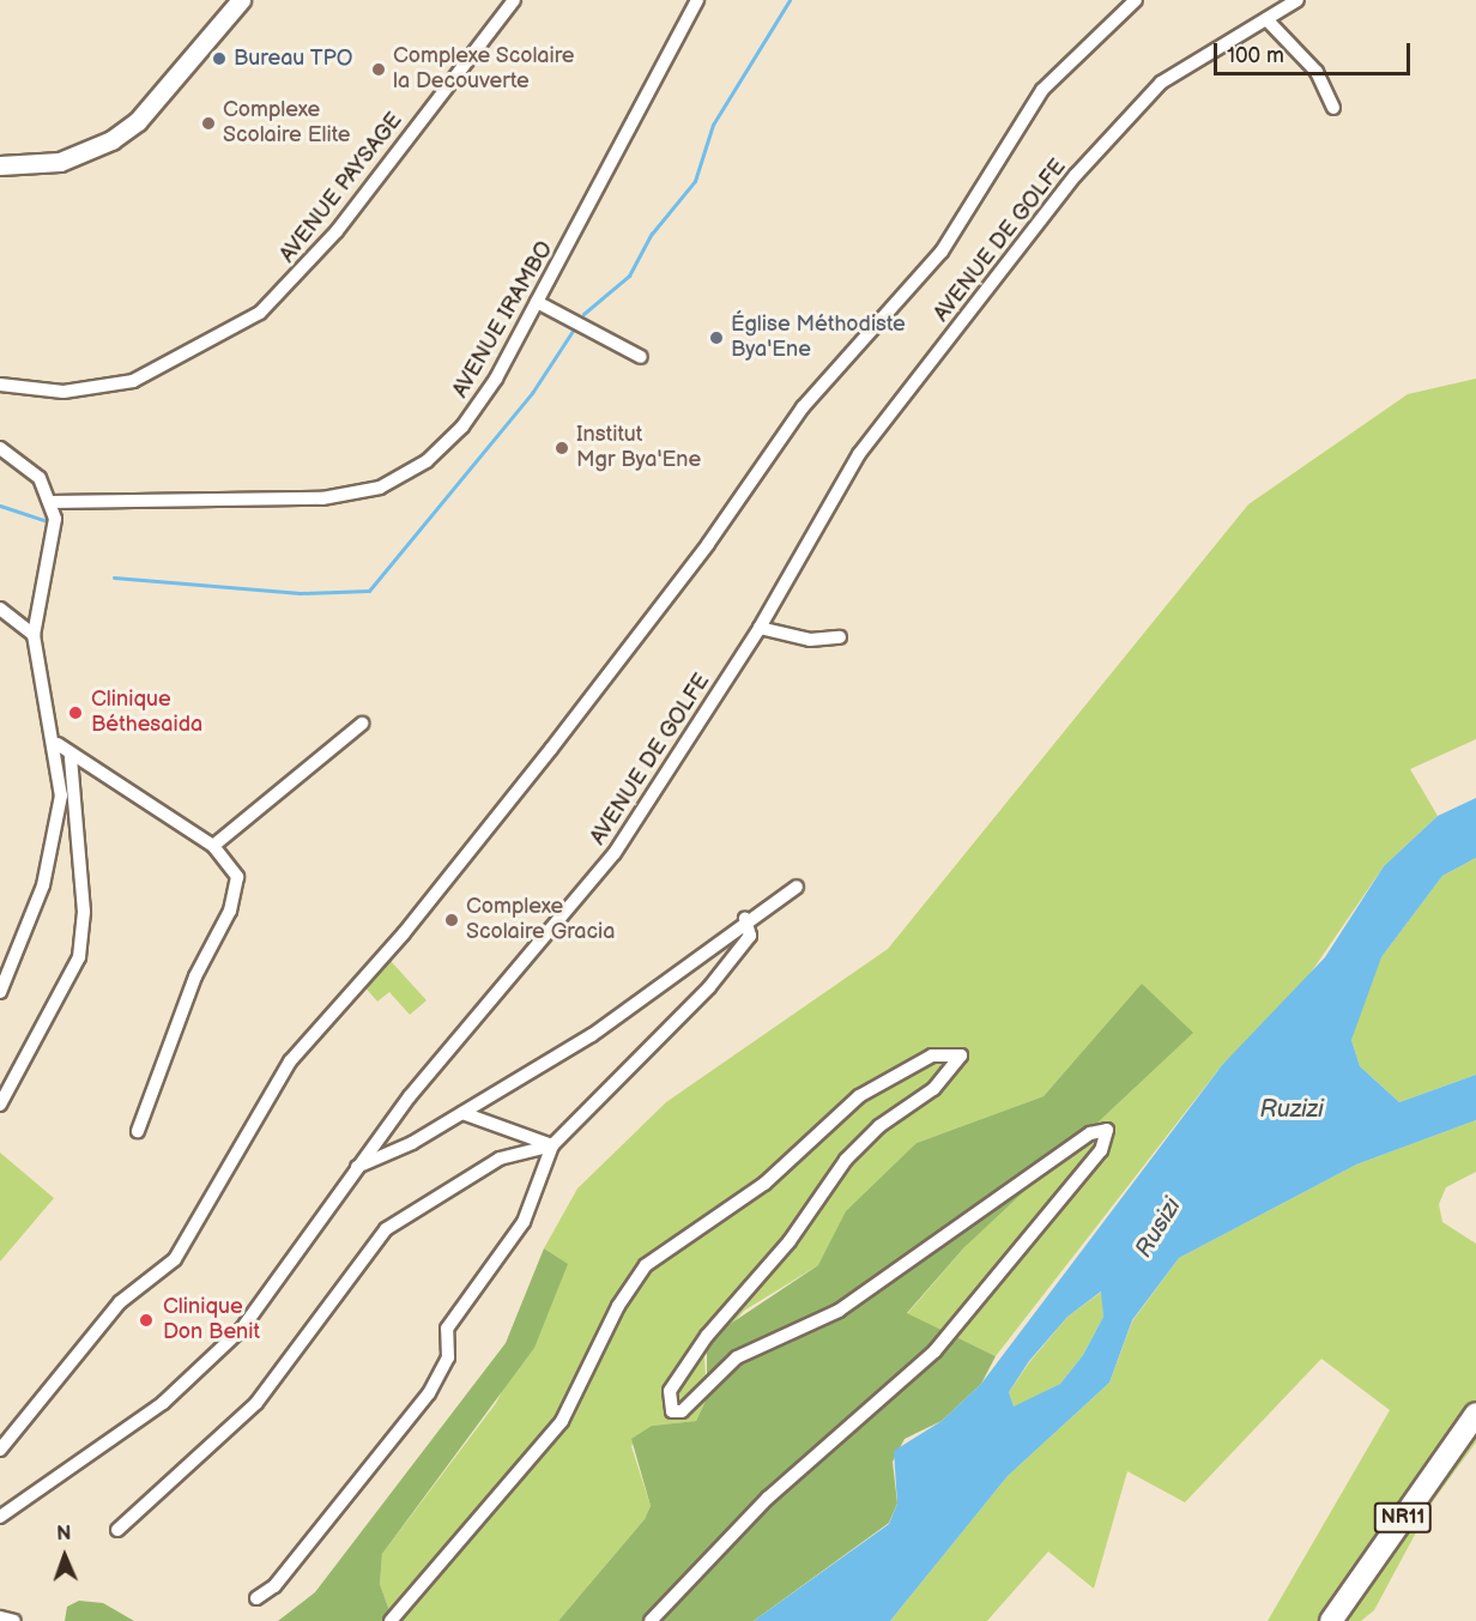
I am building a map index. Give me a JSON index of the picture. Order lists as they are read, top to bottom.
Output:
{
  "streets": {
    "highway": ["NR11"],
    "street": ["AVENUE PAYSAGE", "AVENUE DE GOLFE", "AVENUE IRAMBO"]
  },
  "water": ["Ruzizi", "Rusizi"],
  "places": [
    "Bureau TPO",
    "Complexe Scolaire la Decouverte",
    "Complexe Scolaire Elite",
    "Église Méthodiste Bya'Ene",
    "Institut Mgr Bya'Ene",
    "Clinique Béthesaida",
    "Complexe Scolaire Gracia",
    "Clinique Don Benit"
  ],
  "scale_bar": "100 m",
  "north": "top"
}
